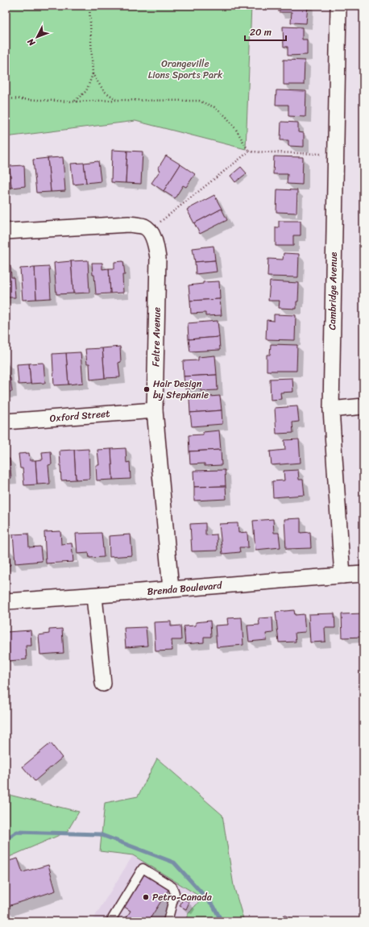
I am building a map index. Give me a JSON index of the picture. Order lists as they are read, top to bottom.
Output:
{
  "streets": {
    "street": [
      "Cambridge Avenue",
      "Feltre Avenue",
      "Oxford Street",
      "Brenda Boulevard"
    ]
  },
  "crossings": [
    ["Cambridge Avenue", "Brenda Boulevard"],
    ["Feltre Avenue", "Oxford Street"],
    ["Feltre Avenue", "Brenda Boulevard"]
  ],
  "parks": ["Orangeville Lions Sports Park"],
  "places": ["Hair Design by Stephanie", "Petro-Canada"],
  "scale_bar": "20 m",
  "north": "bottom left"
}
